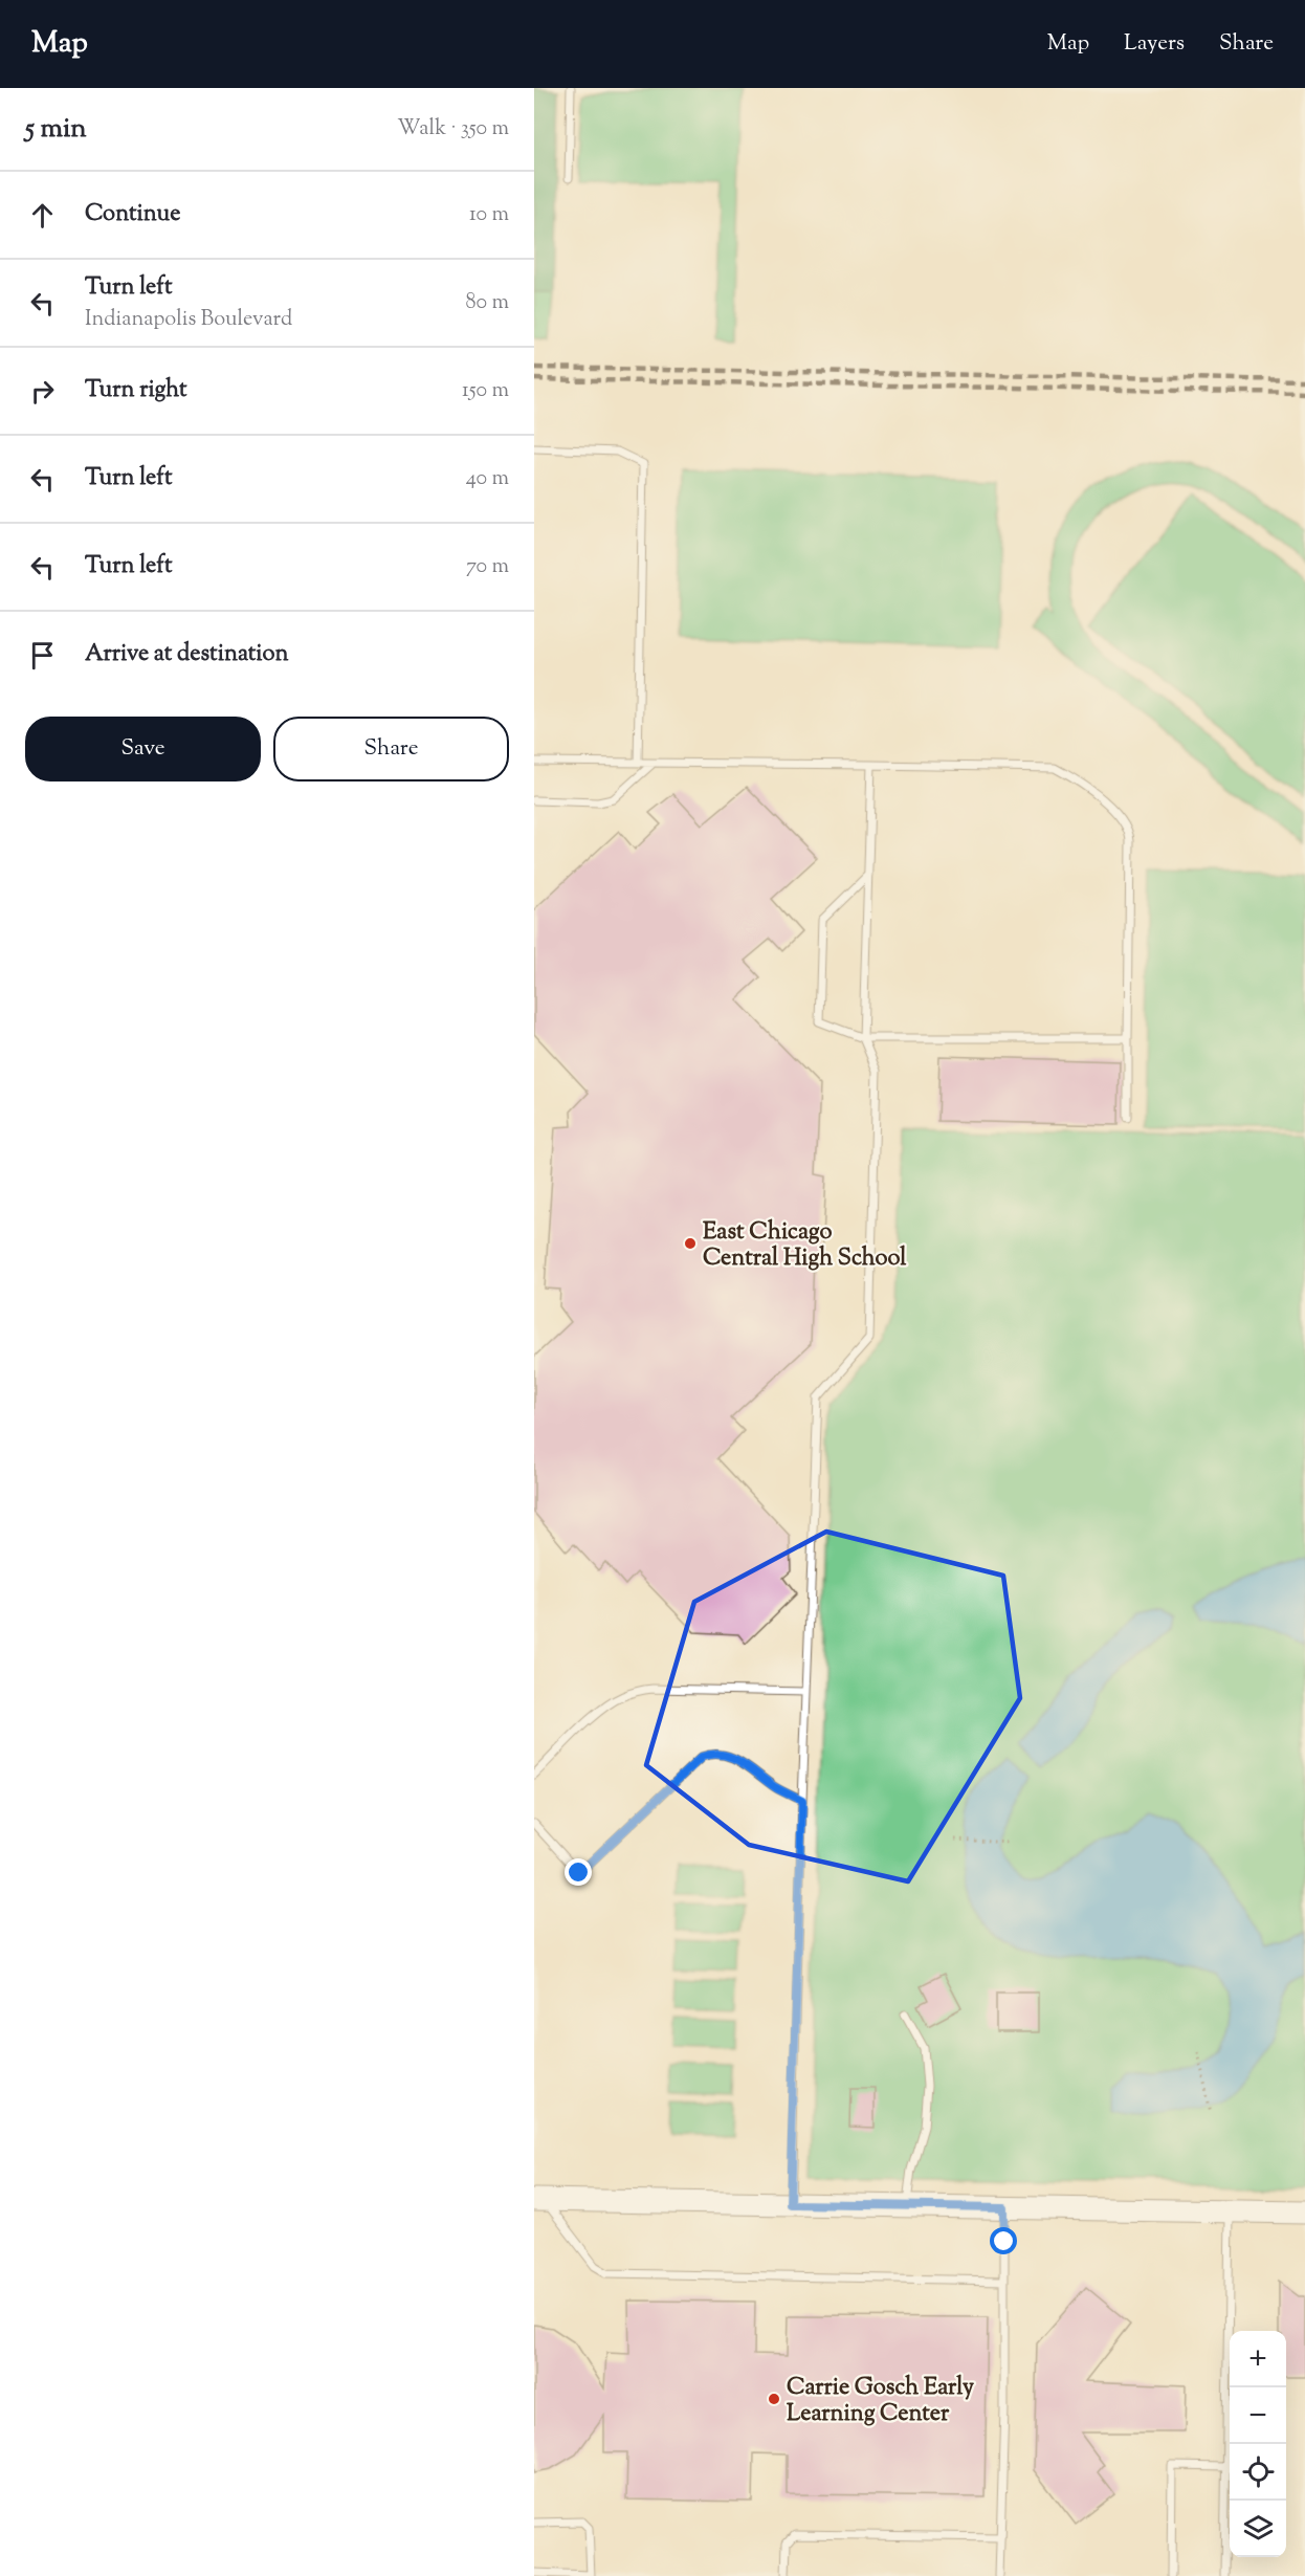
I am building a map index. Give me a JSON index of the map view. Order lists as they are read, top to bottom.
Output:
{
  "places": ["East Chicago Central High School", "Carrie Gosch Early Learning Center"],
  "page": {
    "header": "Map",
    "nav": ["Map", "Layers", "Share"],
    "heading": ["5 min", "Walk · 350 m"],
    "list": [
      ["Continue", "10 m"],
      ["Turn left", "Indianapolis Boulevard", "80 m"],
      ["Turn right", "150 m"],
      ["Turn left", "40 m"],
      ["Turn left", "70 m"],
      "Arrive at destination"
    ],
    "buttons": ["Save", "Share"],
    "map_buttons": ["+", "−"]
  }
}
